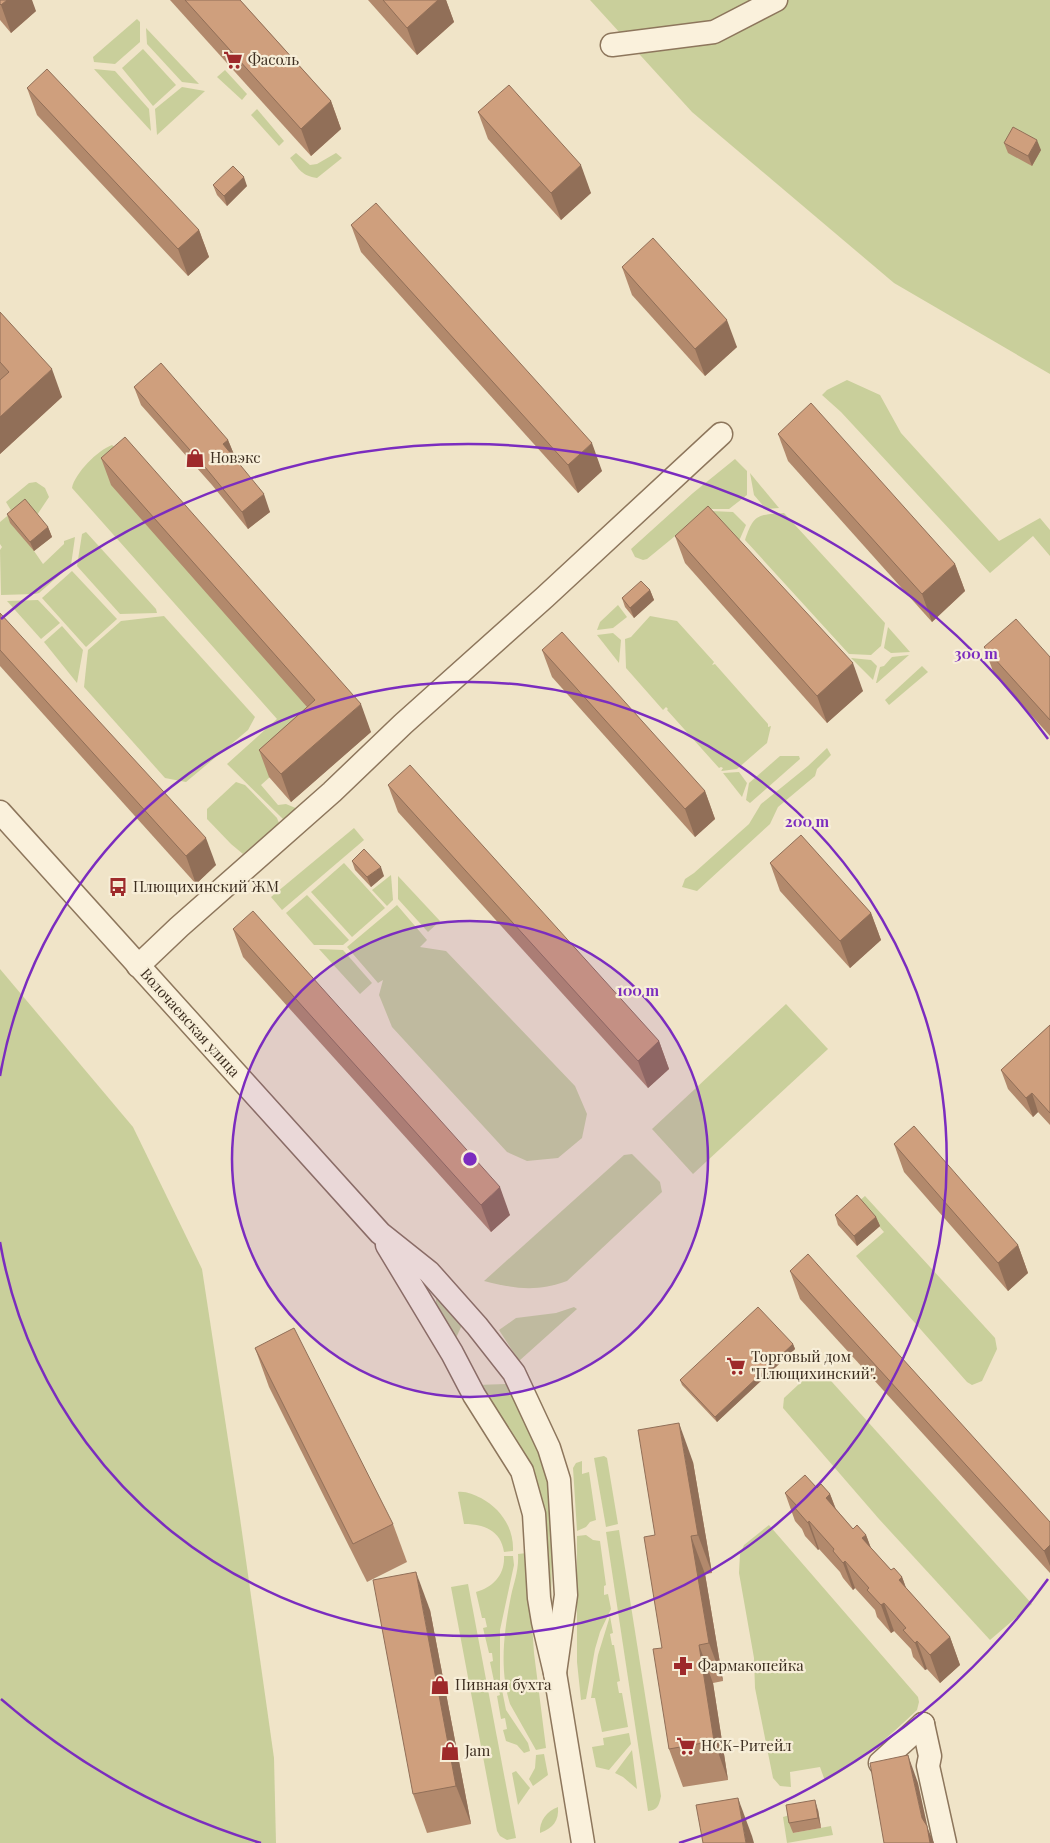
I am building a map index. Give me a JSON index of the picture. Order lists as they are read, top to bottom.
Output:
{
  "streets": {
    "street": ["Волочаевская улица"]
  },
  "places": {
    "supermarket": ["Фасоль", "Торговый дом \"Плющихинский\".", "НСК-Ритейл"],
    "shop": ["Новэкс", "Пивная бухта", "Jam"],
    "bus stop": ["Плющихинский ЖМ"],
    "pharmacy": ["Фармакопейка"]
  },
  "rings": ["300 m", "200 m", "100 m"]
}
